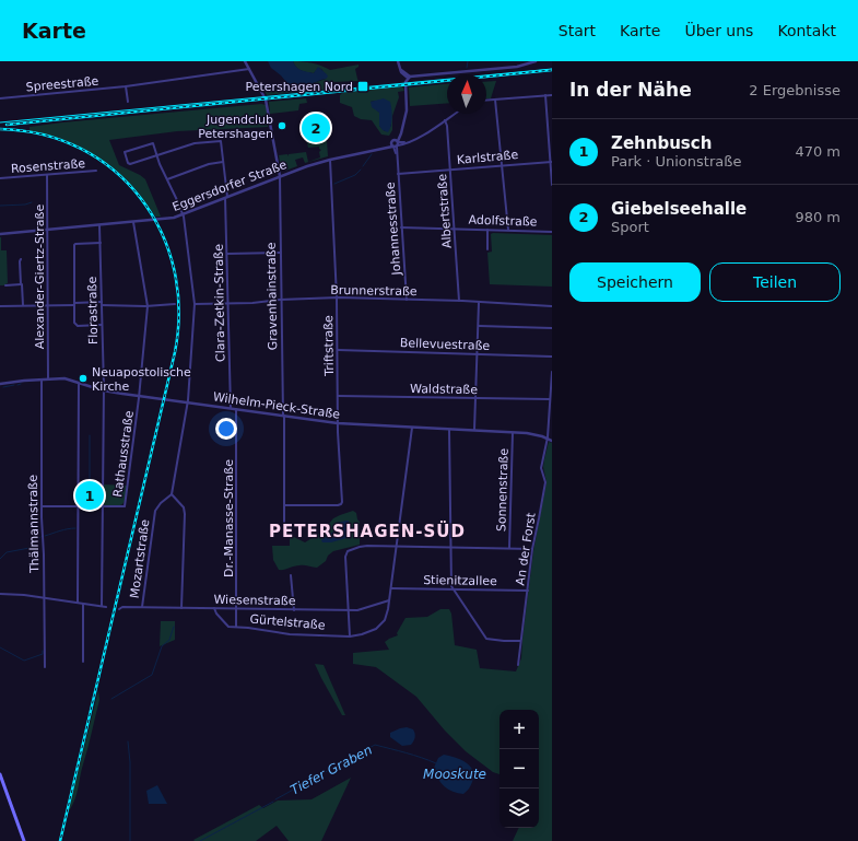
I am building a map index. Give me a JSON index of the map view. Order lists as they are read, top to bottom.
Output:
{
  "streets": {
    "street": [
      "Spreestraße",
      "Karlstraße",
      "Rosenstraße",
      "Eggersdorfer Straße",
      "Albertstraße",
      "Adolfstraße",
      "Johannesstraße",
      "Alexander-Giertz-Straße",
      "Brunnerstraße",
      "Gravenhainstraße",
      "Clara-Zetkin-Straße",
      "Florastraße",
      "Bellevuestraße",
      "Triftstraße",
      "Waldstraße",
      "Wilhelm-Pieck-Straße",
      "Rathausstraße",
      "Sonnenstraße",
      "Dr.-Manasse-Straße",
      "Thälmannstraße",
      "An der Forst",
      "Mozartstraße",
      "Stienitzallee",
      "Wiesenstraße",
      "Gürtelstraße"
    ]
  },
  "crossings": [
    ["Karlstraße", "Albertstraße"],
    ["Karlstraße", "Johannesstraße"],
    ["Rosenstraße", "Alexander-Giertz-Straße"],
    ["Eggersdorfer Straße", "Johannesstraße"],
    ["Eggersdorfer Straße", "Alexander-Giertz-Straße"],
    ["Eggersdorfer Straße", "Gravenhainstraße"],
    ["Eggersdorfer Straße", "Clara-Zetkin-Straße"],
    ["Eggersdorfer Straße", "Florastraße"],
    ["Eggersdorfer Straße", "Triftstraße"],
    ["Eggersdorfer Straße", "Rathausstraße"],
    ["Albertstraße", "Adolfstraße"],
    ["Albertstraße", "Brunnerstraße"],
    ["Adolfstraße", "Johannesstraße"],
    ["Johannesstraße", "Brunnerstraße"],
    ["Alexander-Giertz-Straße", "Wilhelm-Pieck-Straße"],
    ["Brunnerstraße", "Gravenhainstraße"],
    ["Brunnerstraße", "Clara-Zetkin-Straße"],
    ["Brunnerstraße", "Triftstraße"],
    ["Gravenhainstraße", "Triftstraße"],
    ["Gravenhainstraße", "Wilhelm-Pieck-Straße"],
    ["Clara-Zetkin-Straße", "Wilhelm-Pieck-Straße"],
    ["Florastraße", "Wilhelm-Pieck-Straße"],
    ["Florastraße", "Rathausstraße"],
    ["Bellevuestraße", "Triftstraße"],
    ["Triftstraße", "Waldstraße"],
    ["Triftstraße", "Wilhelm-Pieck-Straße"],
    ["Waldstraße", "An der Forst"],
    ["Wilhelm-Pieck-Straße", "Rathausstraße"],
    ["Wilhelm-Pieck-Straße", "Sonnenstraße"],
    ["Wilhelm-Pieck-Straße", "Dr.-Manasse-Straße"],
    ["Wilhelm-Pieck-Straße", "Thälmannstraße"],
    ["Wilhelm-Pieck-Straße", "An der Forst"],
    ["Dr.-Manasse-Straße", "Wiesenstraße"],
    ["Dr.-Manasse-Straße", "Gürtelstraße"],
    ["An der Forst", "Stienitzallee"],
    ["Mozartstraße", "Wiesenstraße"],
    ["Wiesenstraße", "Gürtelstraße"]
  ],
  "districts": ["PETERSHAGEN-SÜD"],
  "water": ["Tiefer Graben", "Mooskute"],
  "places": {
    "transit": ["Petershagen Nord"],
    "other": ["Jugendclub Petershagen", "Neuapostolische Kirche"]
  },
  "north": "top",
  "page": {
    "header": "Karte",
    "nav": [
      "Start",
      "Karte",
      "Über uns",
      "Kontakt"
    ],
    "heading": ["In der Nähe", "2 Ergebnisse"],
    "pins": ["2", "1"],
    "list": [
      {
        "mark": "1",
        "name": "Zehnbusch",
        "note": "Park · Unionstraße",
        "value": "470 m"
      },
      {
        "mark": "2",
        "name": "Giebelseehalle",
        "note": "Sport",
        "value": "980 m"
      }
    ],
    "buttons": ["Speichern", "Teilen"],
    "map_buttons": ["+", "−"]
  }
}
